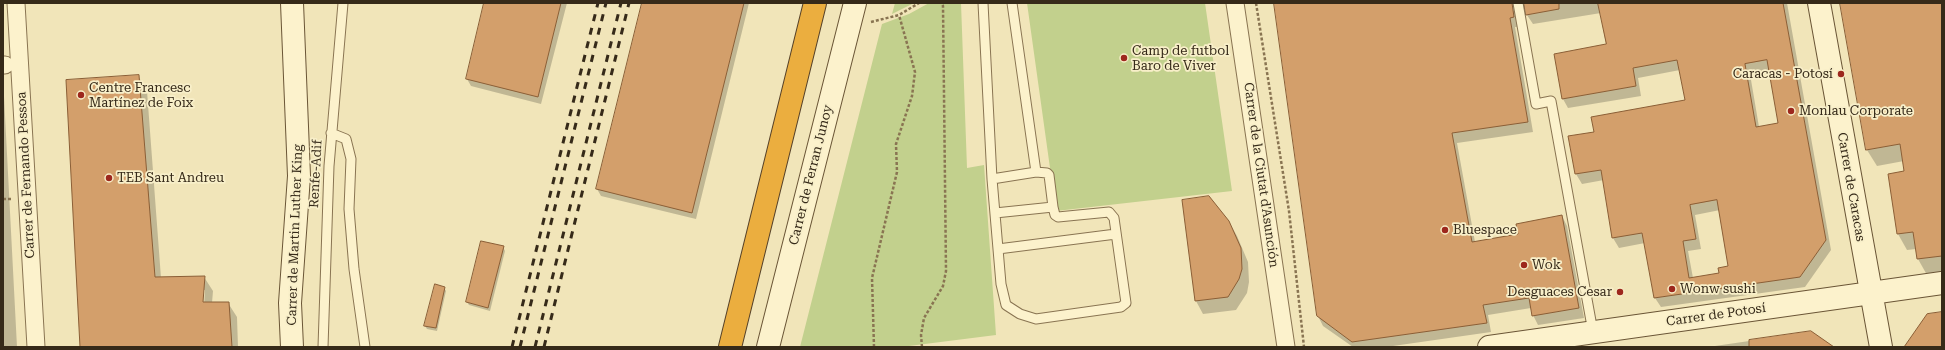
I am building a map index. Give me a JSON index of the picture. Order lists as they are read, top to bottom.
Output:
{
  "streets": {
    "street": [
      "Carrer de Fernando Pessoa",
      "Carrer de Ferran Junoy",
      "Carrer de la Ciutat d'Asunción",
      "Carrer de Caracas",
      "Carrer de Martin Luther King",
      "Carrer de Potosí"
    ],
    "lane": ["Renfe-Adif"]
  },
  "crossings": [
    ["Carrer de Caracas", "Carrer de Potosí"]
  ],
  "places": [
    "Camp de futbol Baro de Viver",
    "Caracas - Potosí",
    "Centre Francesc Martínez de Foix",
    "Monlau Corporate",
    "TEB Sant Andreu",
    "Bluespace",
    "Wok",
    "Wonw sushi",
    "Desguaces Cesar"
  ]
}
